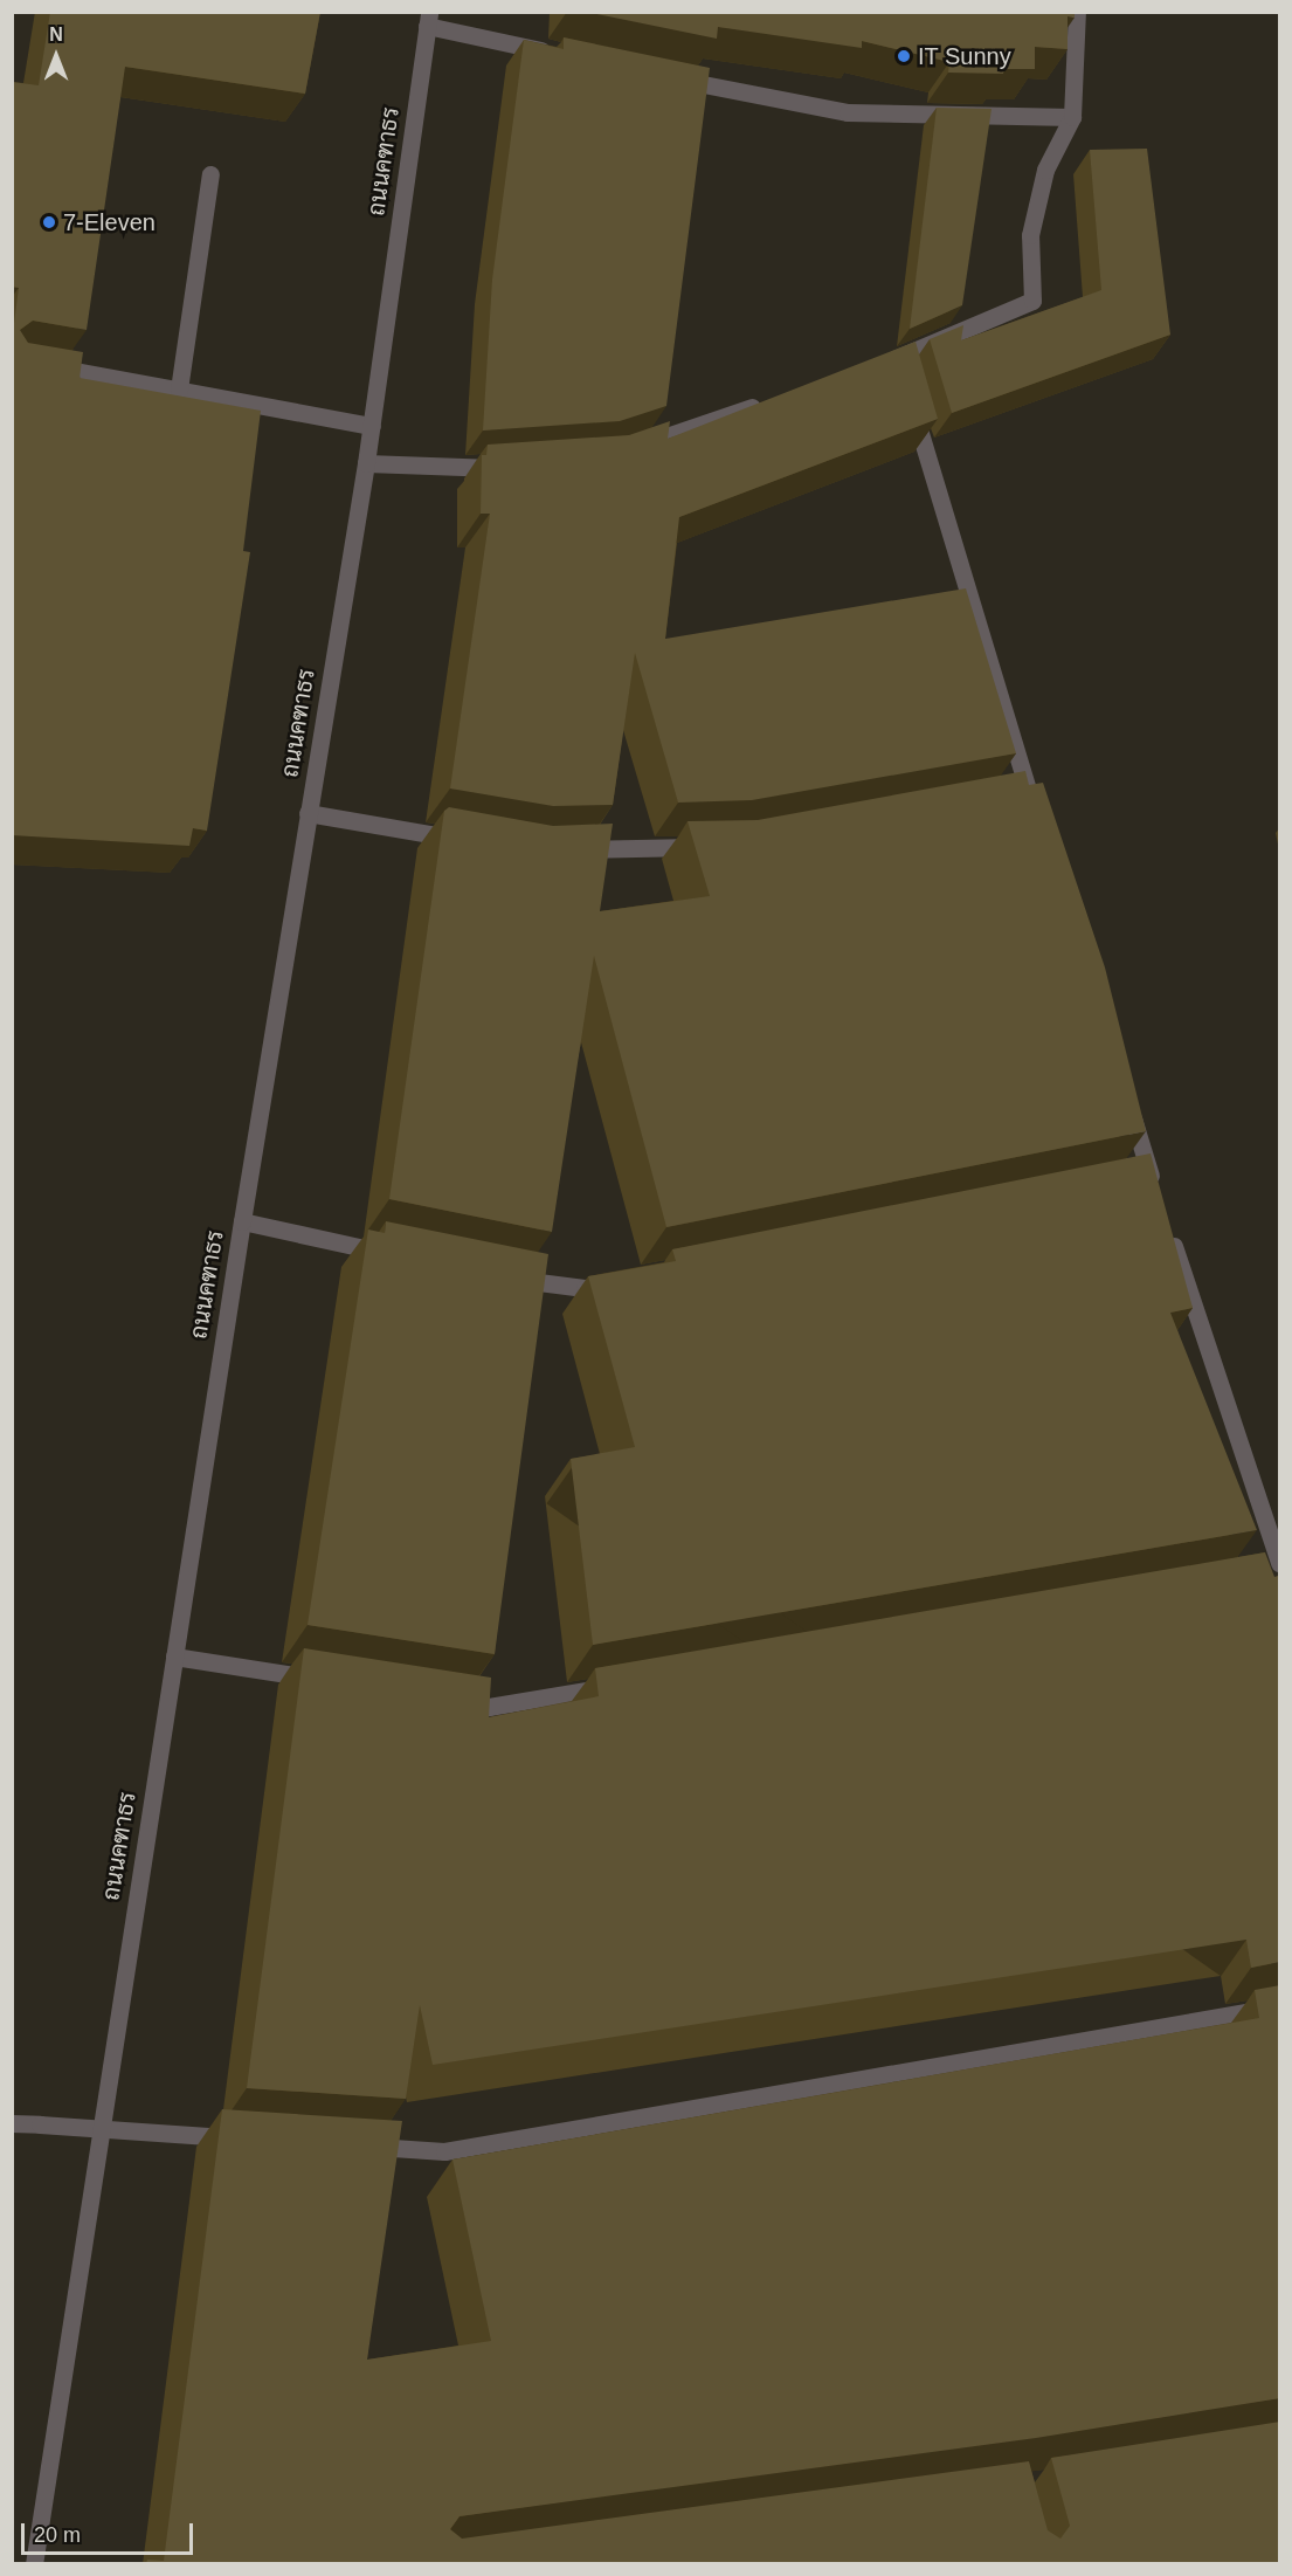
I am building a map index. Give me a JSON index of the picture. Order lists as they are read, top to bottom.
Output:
{
  "streets": {
    "street": ["ถนนคฑาธร"]
  },
  "places": ["IT Sunny", "7-Eleven"],
  "scale_bar": "20 m",
  "north": "top"
}
